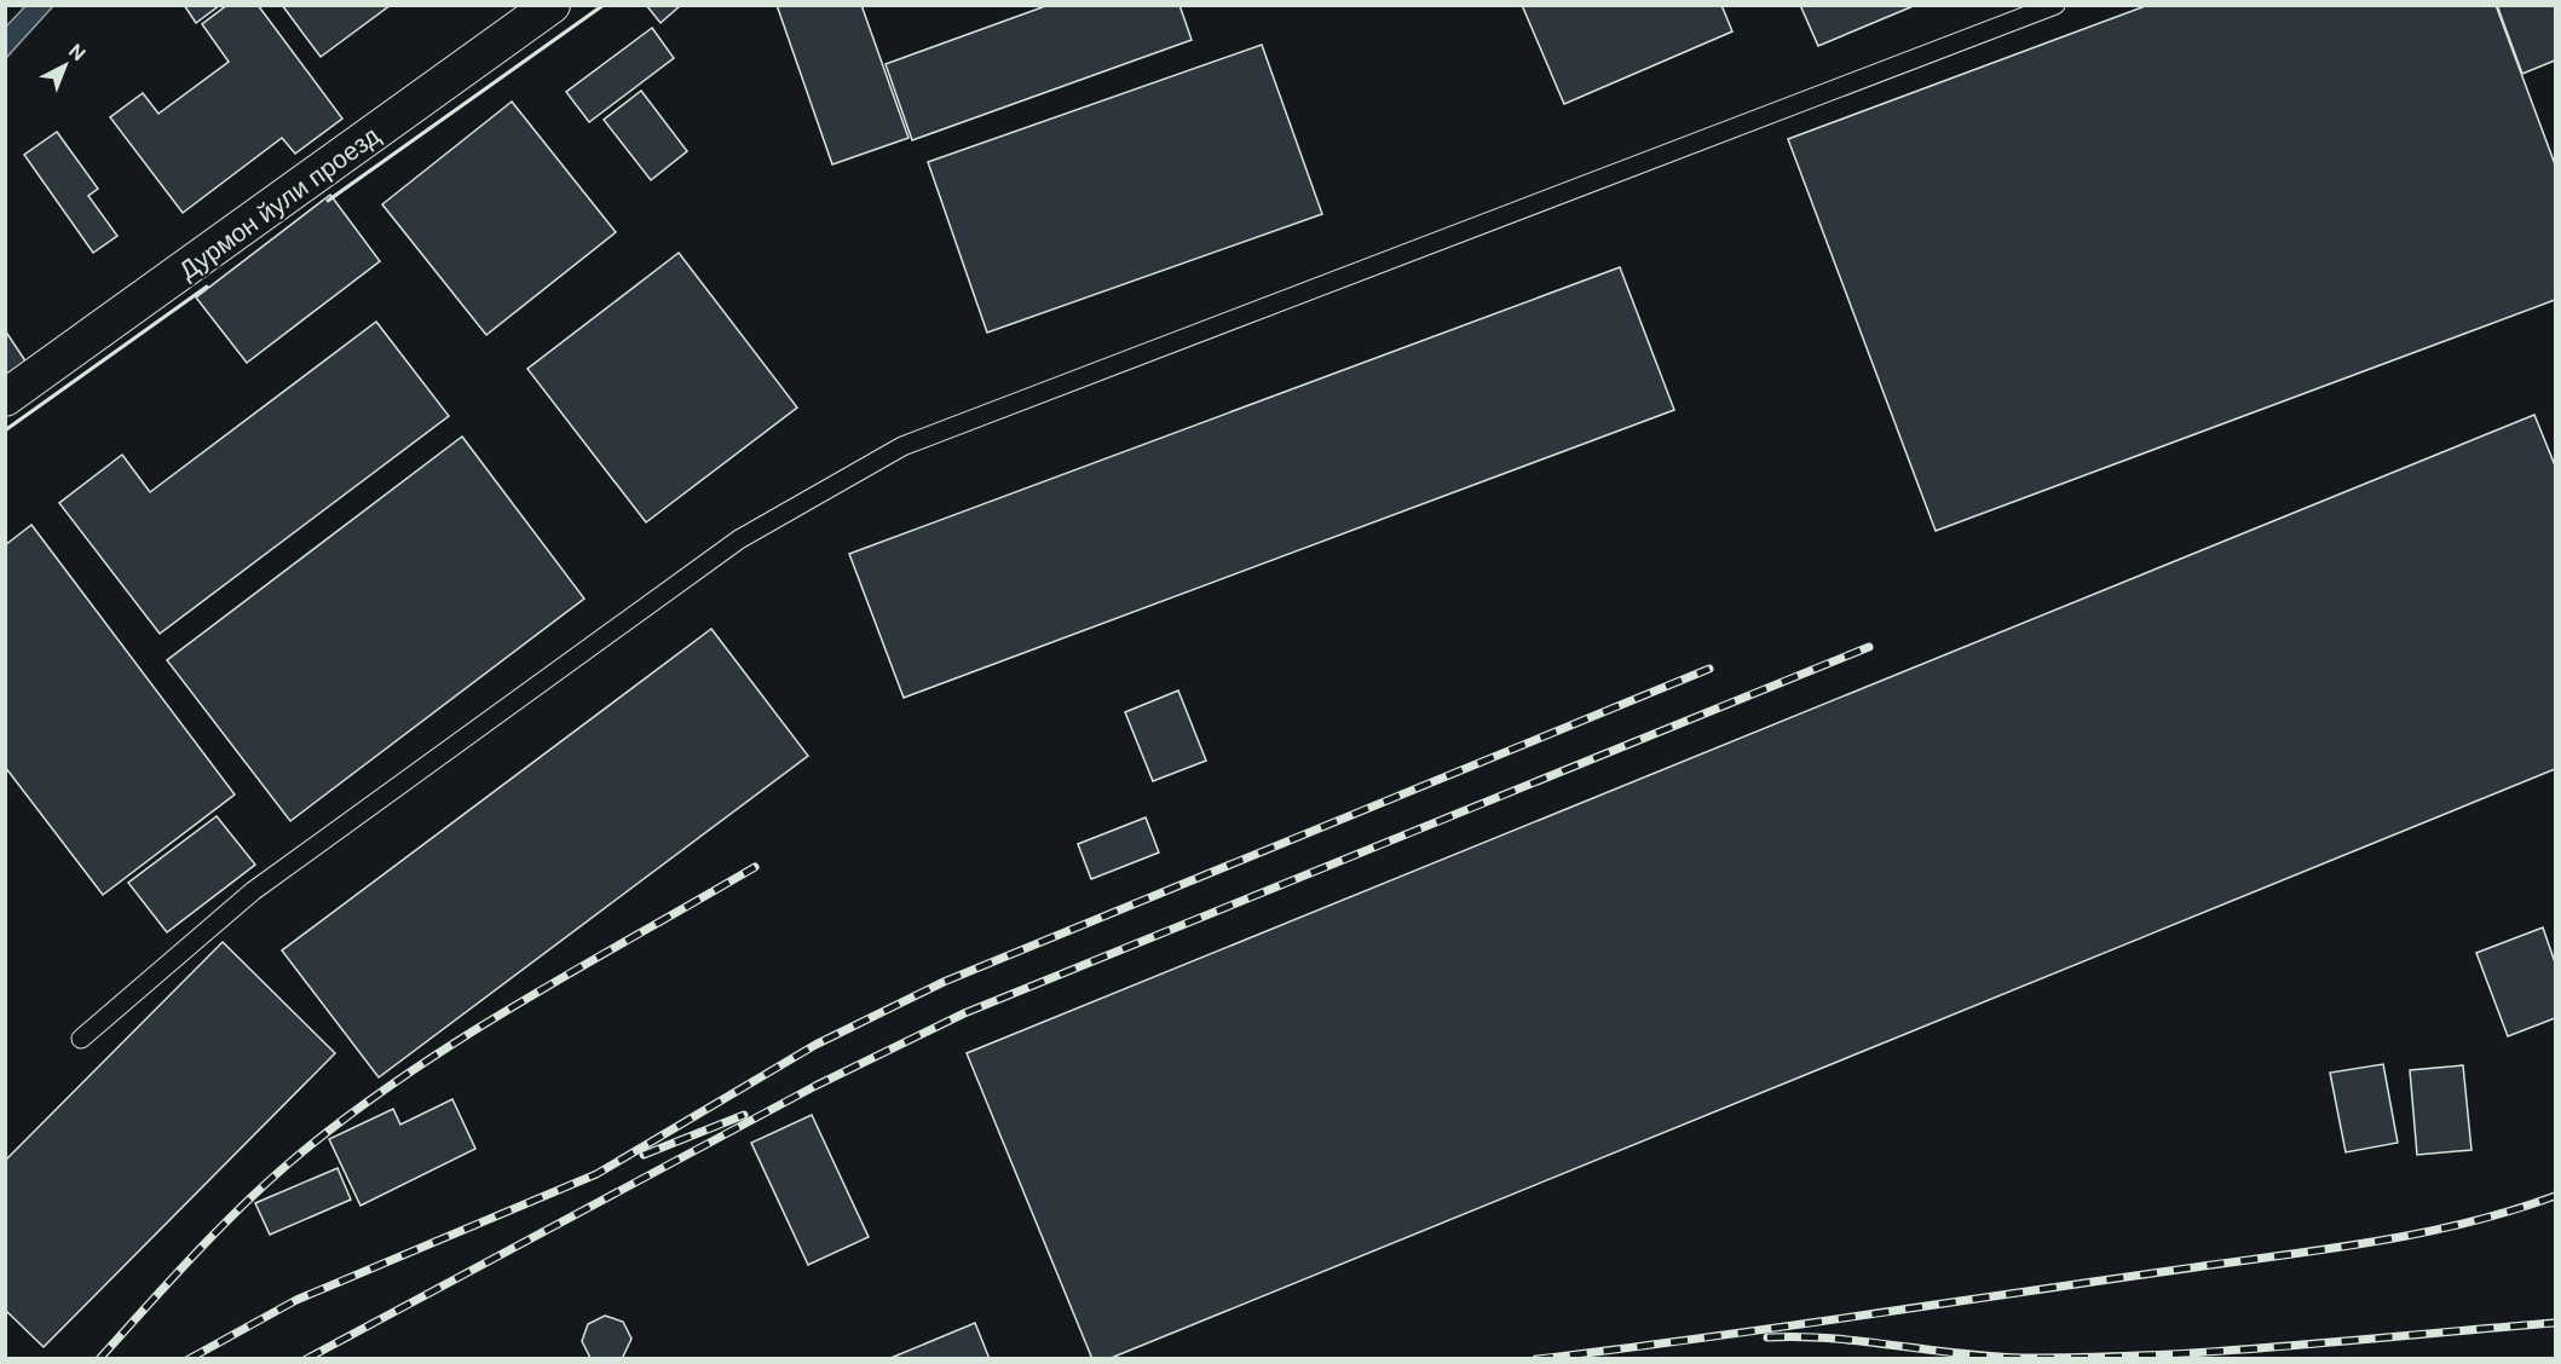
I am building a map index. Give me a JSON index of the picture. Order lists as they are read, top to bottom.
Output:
{
  "streets": {
    "street": ["Дурмон йули проезд"]
  },
  "north": "top right"
}
